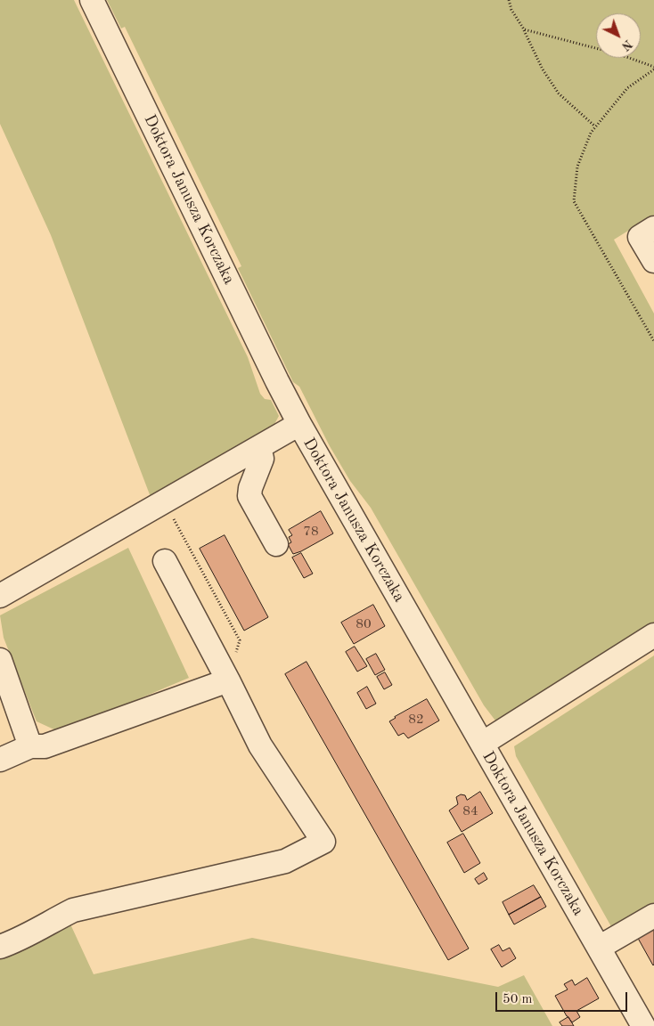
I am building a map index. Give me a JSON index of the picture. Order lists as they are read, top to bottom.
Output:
{
  "streets": {
    "street": ["Doktora Janusza Korczaka"]
  },
  "house_numbers": [
    "78",
    "80",
    "82",
    "84"
  ],
  "scale_bar": "50 m",
  "north": "bottom right"
}
